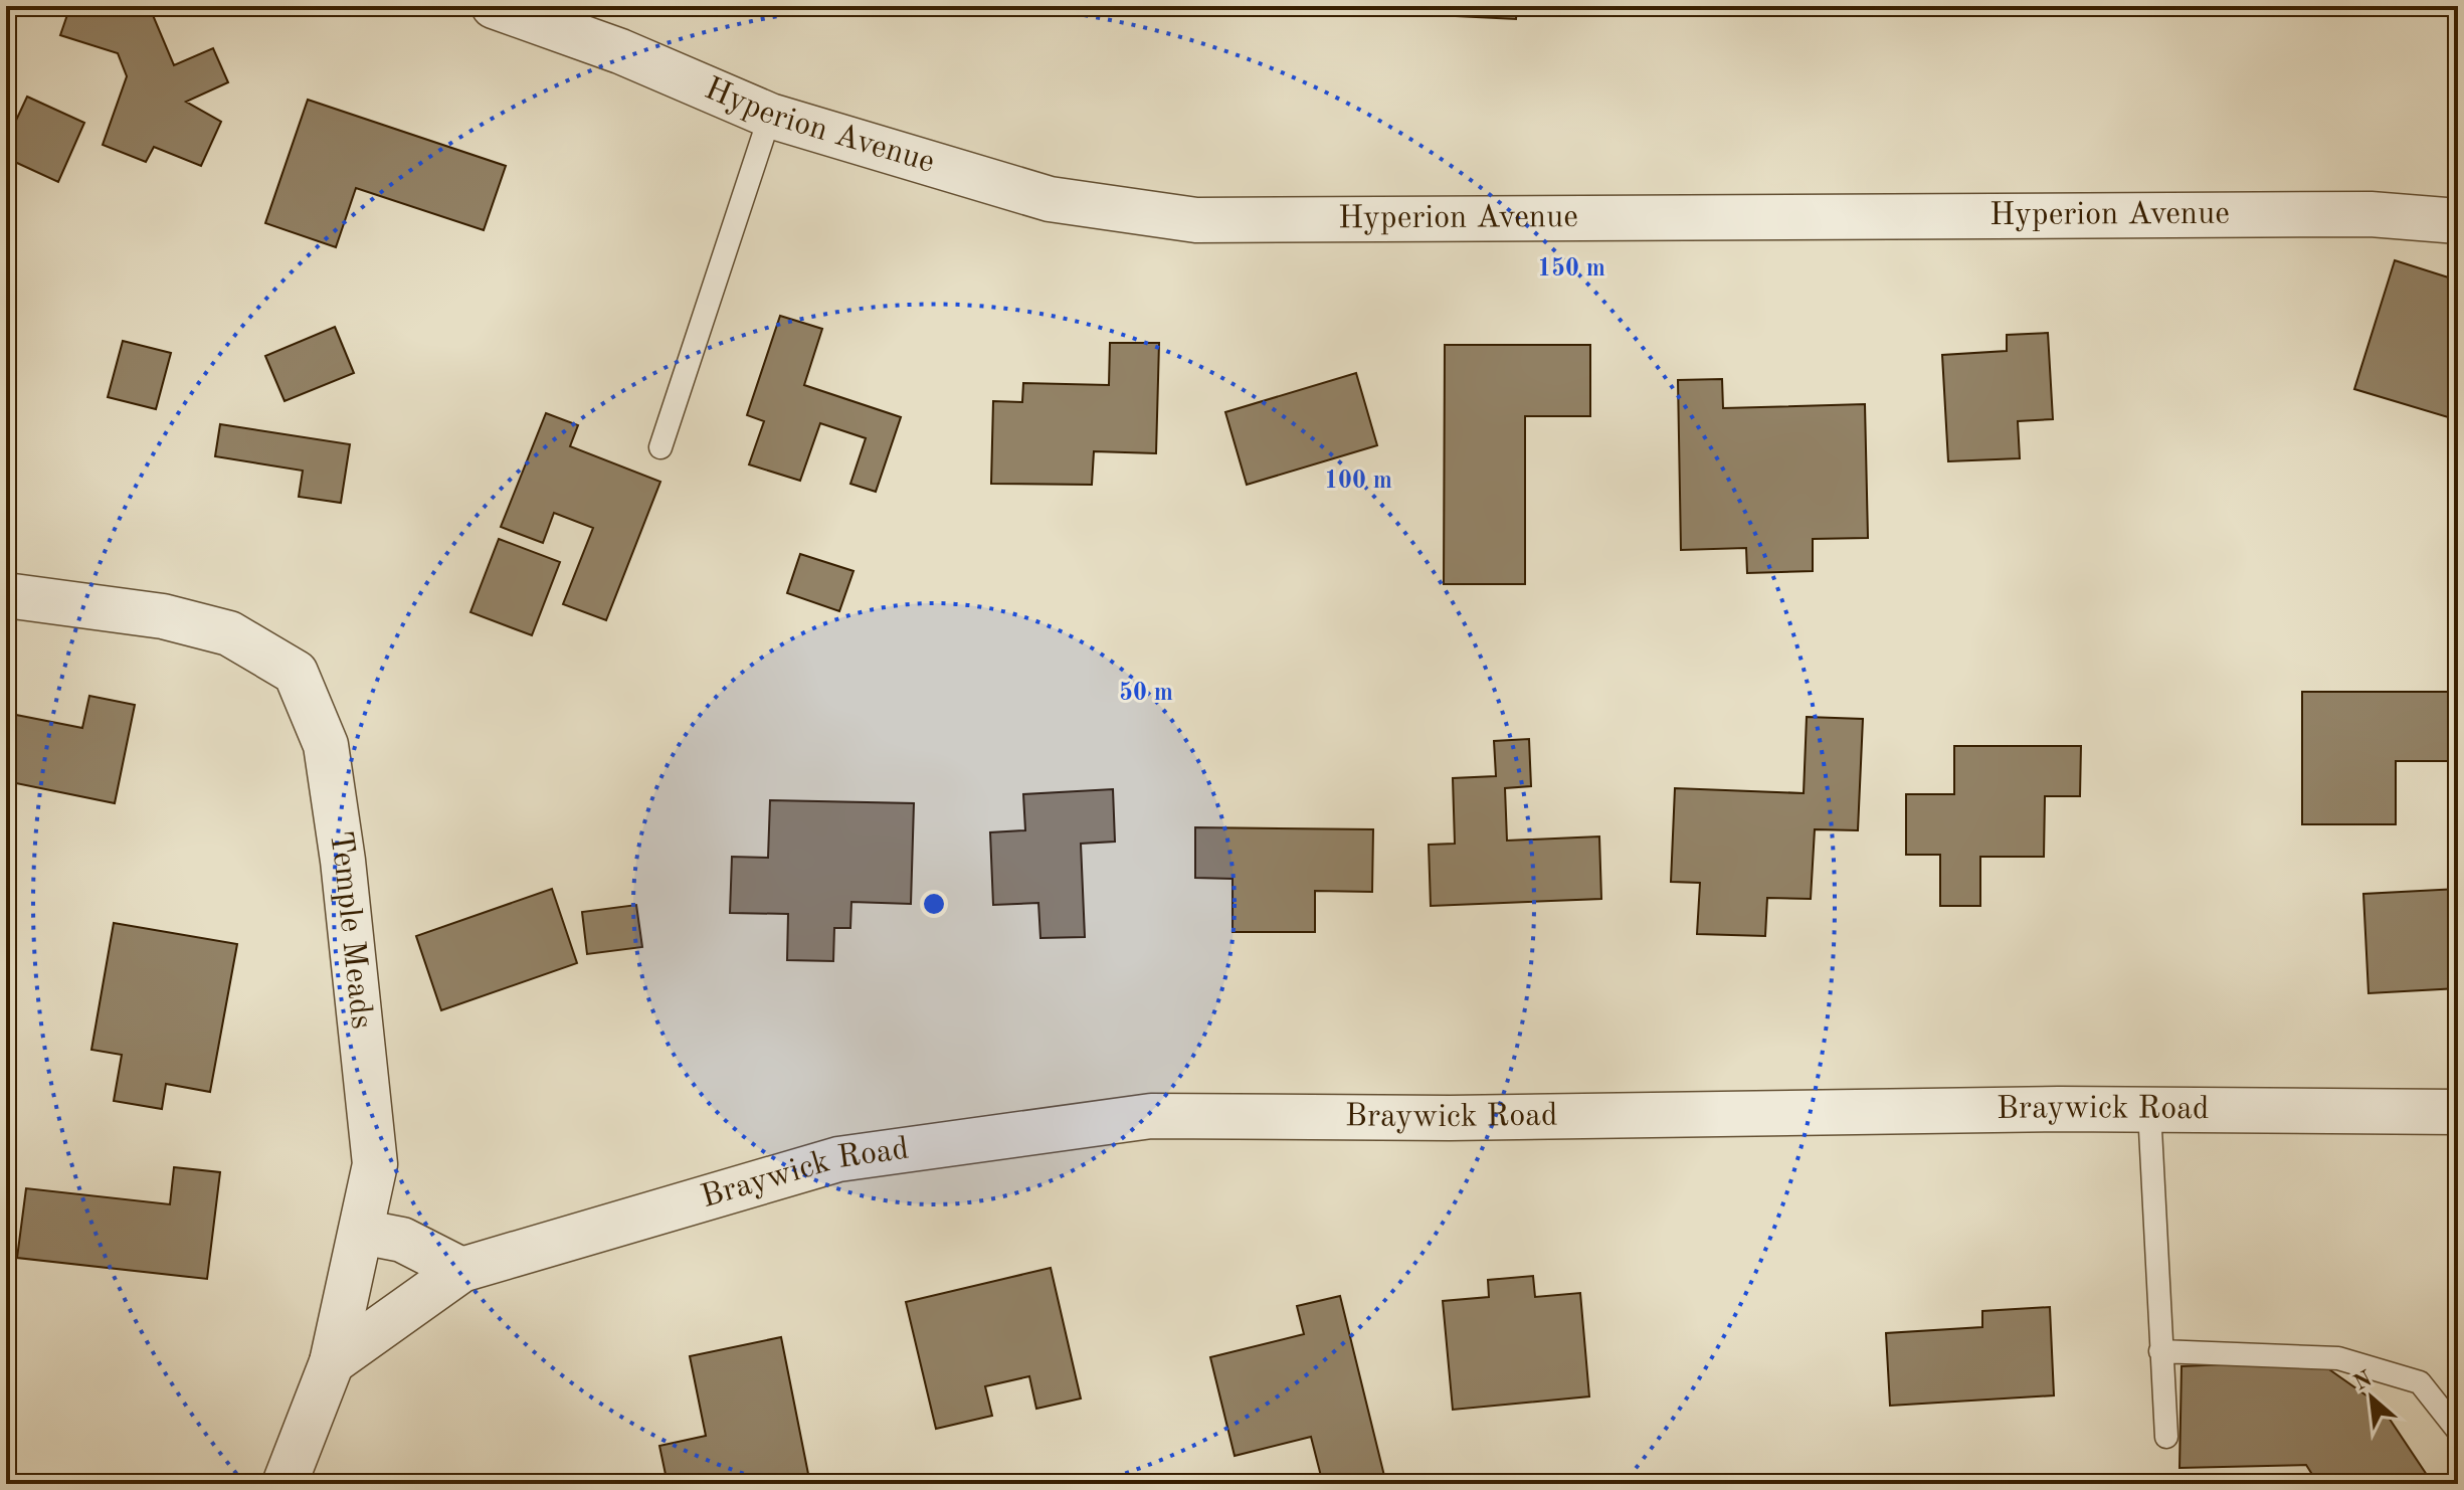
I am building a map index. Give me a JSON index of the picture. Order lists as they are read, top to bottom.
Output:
{
  "streets": {
    "street": ["Hyperion Avenue", "Temple Meads", "Braywick Road"]
  },
  "crossings": [
    ["Temple Meads", "Braywick Road"]
  ],
  "north": "top left",
  "rings": ["150 m", "100 m", "50 m"]
}
